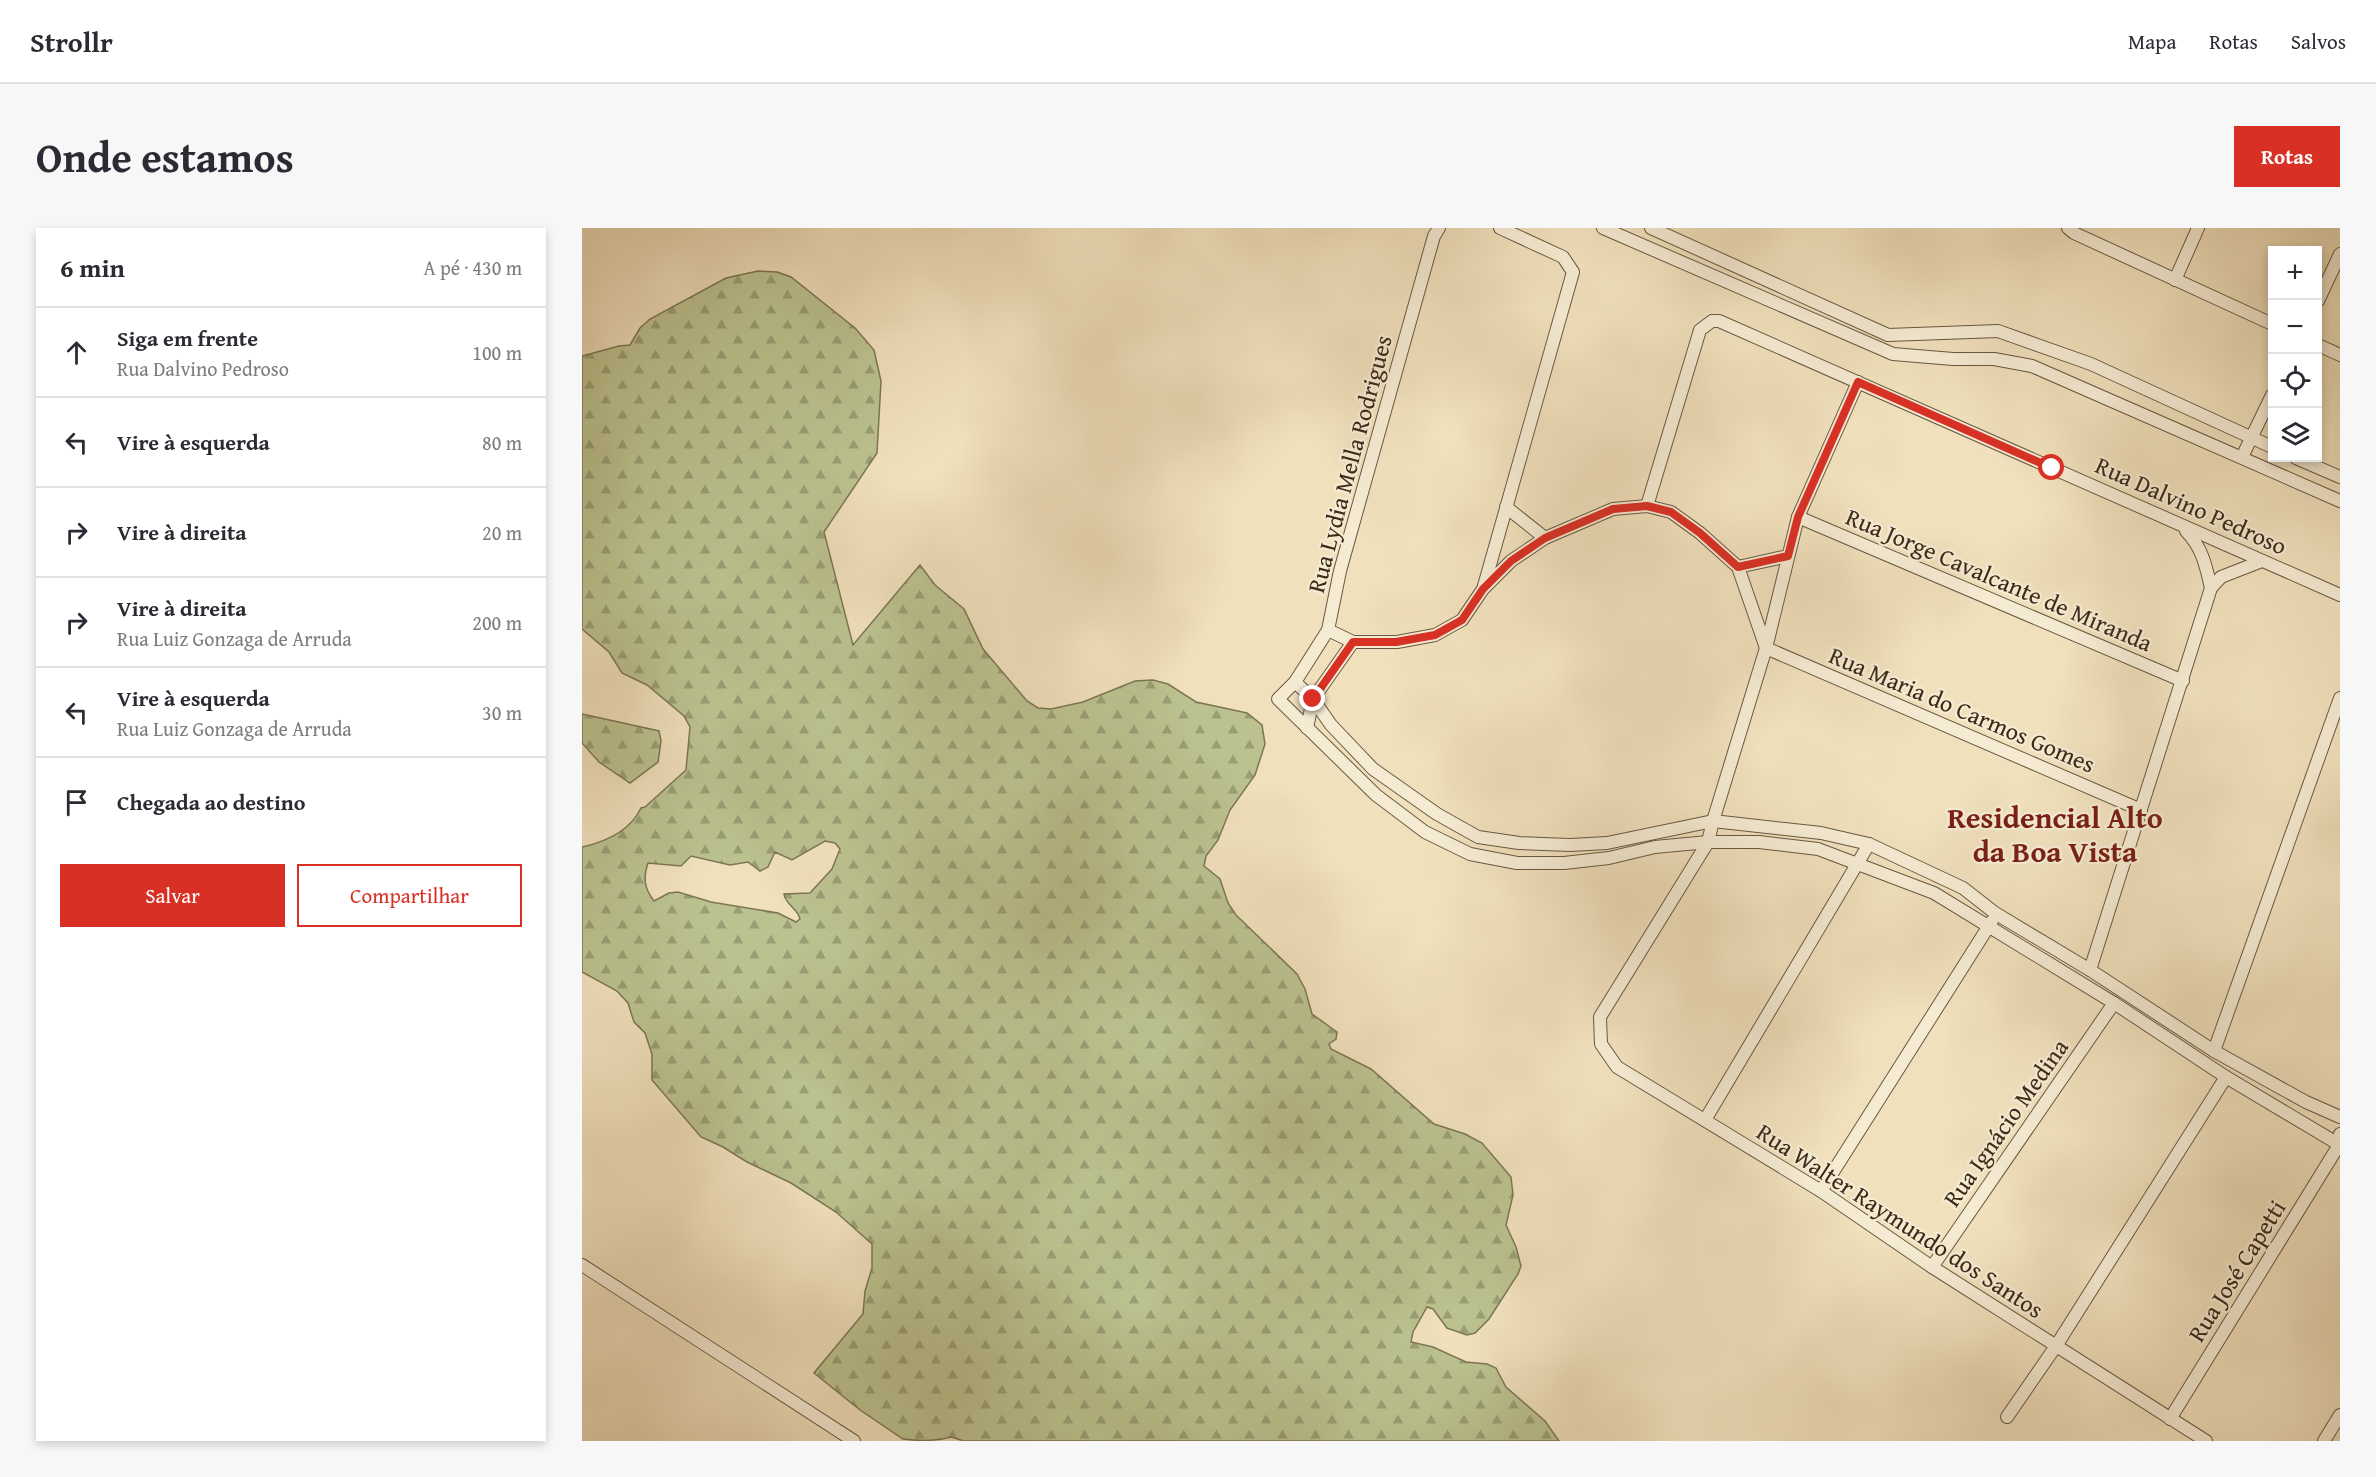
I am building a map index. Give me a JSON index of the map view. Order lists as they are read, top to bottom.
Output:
{
  "streets": {
    "street": [
      "Rua Lydia Mella Rodrigues",
      "Rua Dalvino Pedroso",
      "Rua Jorge Cavalcante de Miranda",
      "Rua Maria do Carmos Gomes",
      "Rua Ignácio Medina",
      "Rua Walter Raymundo dos Santos",
      "Rua José Capetti"
    ]
  },
  "crossings": [
    ["Rua Ignácio Medina", "Rua Walter Raymundo dos Santos"],
    ["Rua Walter Raymundo dos Santos", "Rua José Capetti"]
  ],
  "districts": ["Residencial Alto da Boa Vista"],
  "page": {
    "header": "Strollr",
    "nav": ["Mapa", "Rotas", "Salvos"],
    "title": "Onde estamos",
    "buttons": [
      "Rotas",
      ["Salvar", "Compartilhar"]
    ],
    "heading": ["6 min", "A pé · 430 m"],
    "map_buttons": ["+", "−"],
    "list": [
      ["Siga em frente", "Rua Dalvino Pedroso", "100 m"],
      ["Vire à esquerda", "80 m"],
      ["Vire à direita", "20 m"],
      ["Vire à direita", "Rua Luiz Gonzaga de Arruda", "200 m"],
      ["Vire à esquerda", "Rua Luiz Gonzaga de Arruda", "30 m"],
      "Chegada ao destino"
    ]
  }
}
